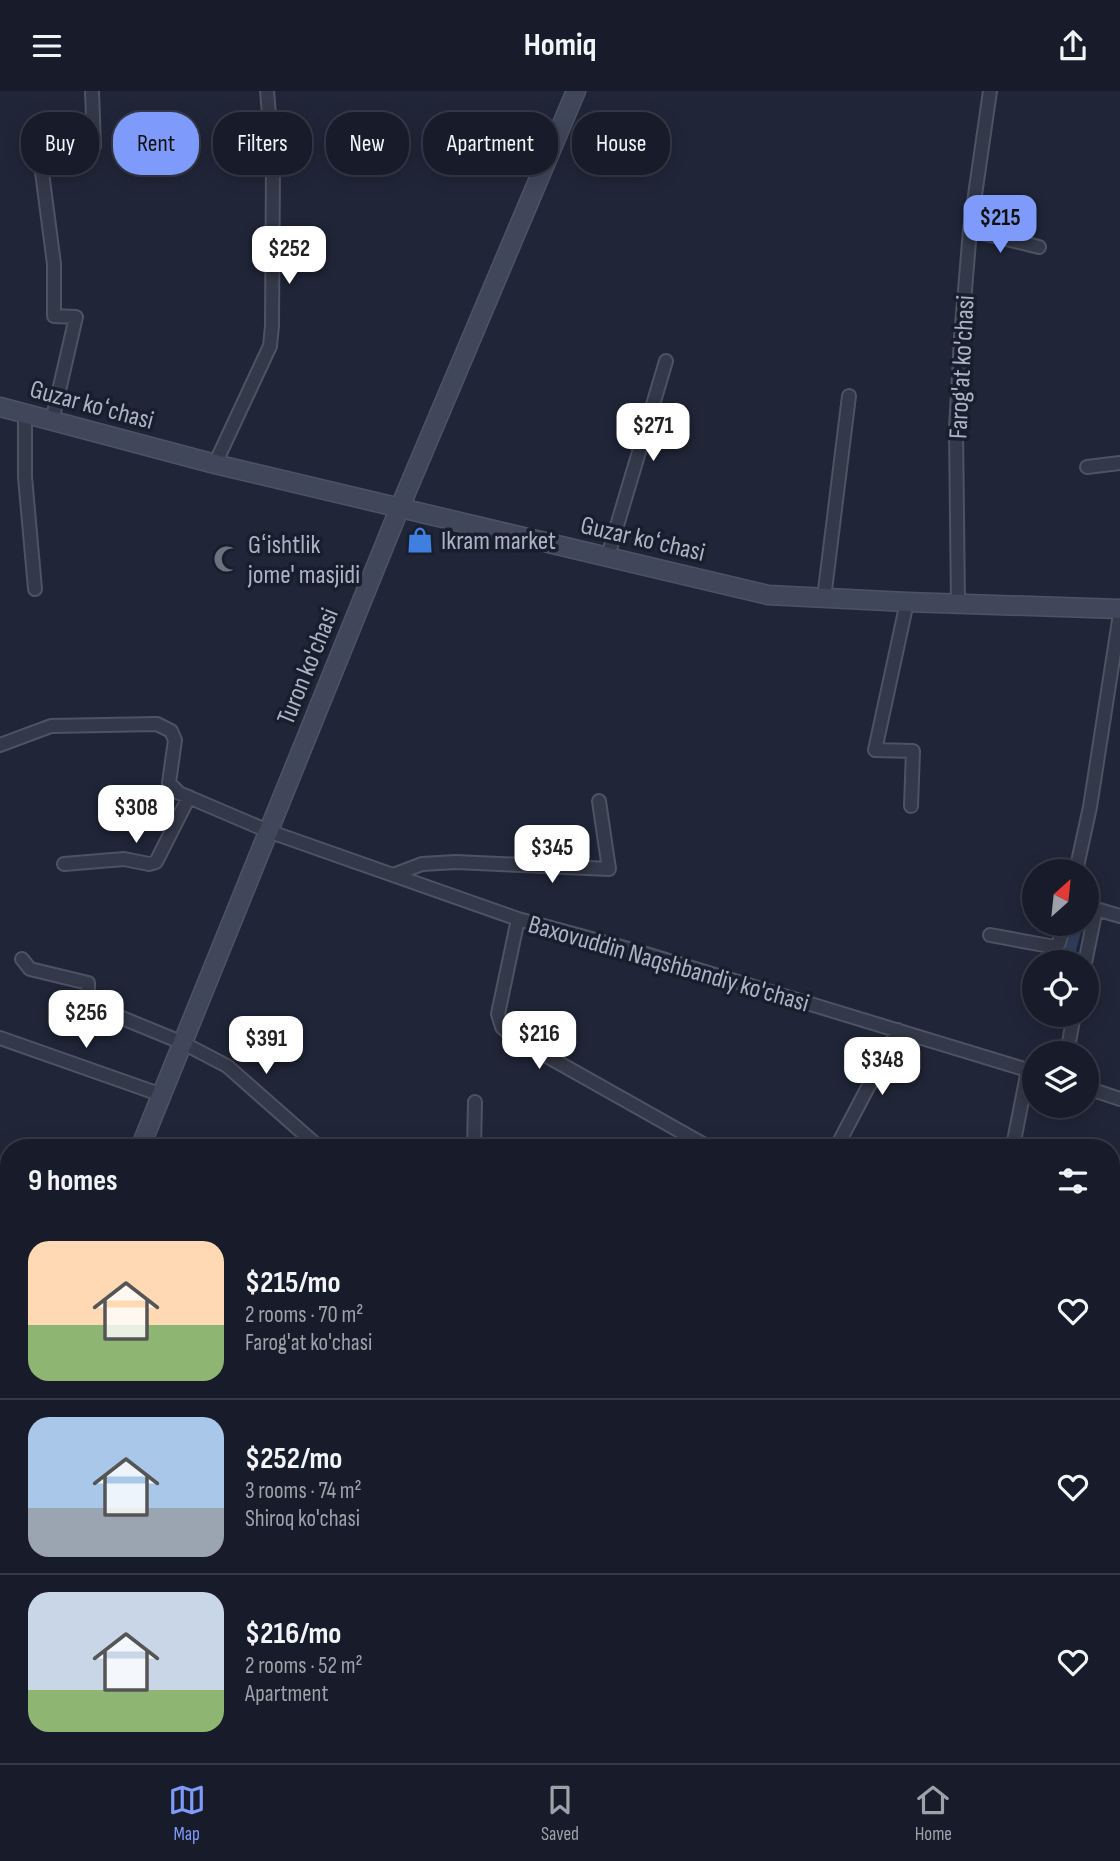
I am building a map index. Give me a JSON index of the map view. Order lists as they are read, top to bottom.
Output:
{
  "streets": {
    "main road": ["Guzar koʻchasi", "Turon ko'chasi"],
    "street": ["Farog'at ko'chasi", "Baxovuddin Naqshbandiy ko'chasi"]
  },
  "crossings": [
    ["Farog'at ko'chasi", "Guzar koʻchasi"],
    ["Guzar koʻchasi", "Turon ko'chasi"],
    ["Turon ko'chasi", "Baxovuddin Naqshbandiy ko'chasi"]
  ],
  "places": {
    "shop": ["Ikram market"],
    "mosque": ["Gʻishtlik jome' masjidi"]
  },
  "north": "top right",
  "page": {
    "header": "Homiq",
    "chip": [
      "Buy",
      "Rent",
      "Filters",
      "New",
      "Apartment",
      "House"
    ],
    "price": [
      "$215",
      "$252",
      "$271",
      "$308",
      "$345",
      "$256",
      "$216",
      "$391",
      "$348"
    ],
    "heading": "9 homes",
    "list": [
      {
        "name": "$215/mo",
        "note": "2 rooms · 70 m² · Farog'at ko'chasi"
      },
      {
        "name": "$252/mo",
        "note": "3 rooms · 74 m² · Shiroq ko'chasi"
      },
      {
        "name": "$216/mo",
        "note": "2 rooms · 52 m² · Apartment"
      }
    ],
    "tabs": ["Map", "Saved", "Home"]
  }
}
